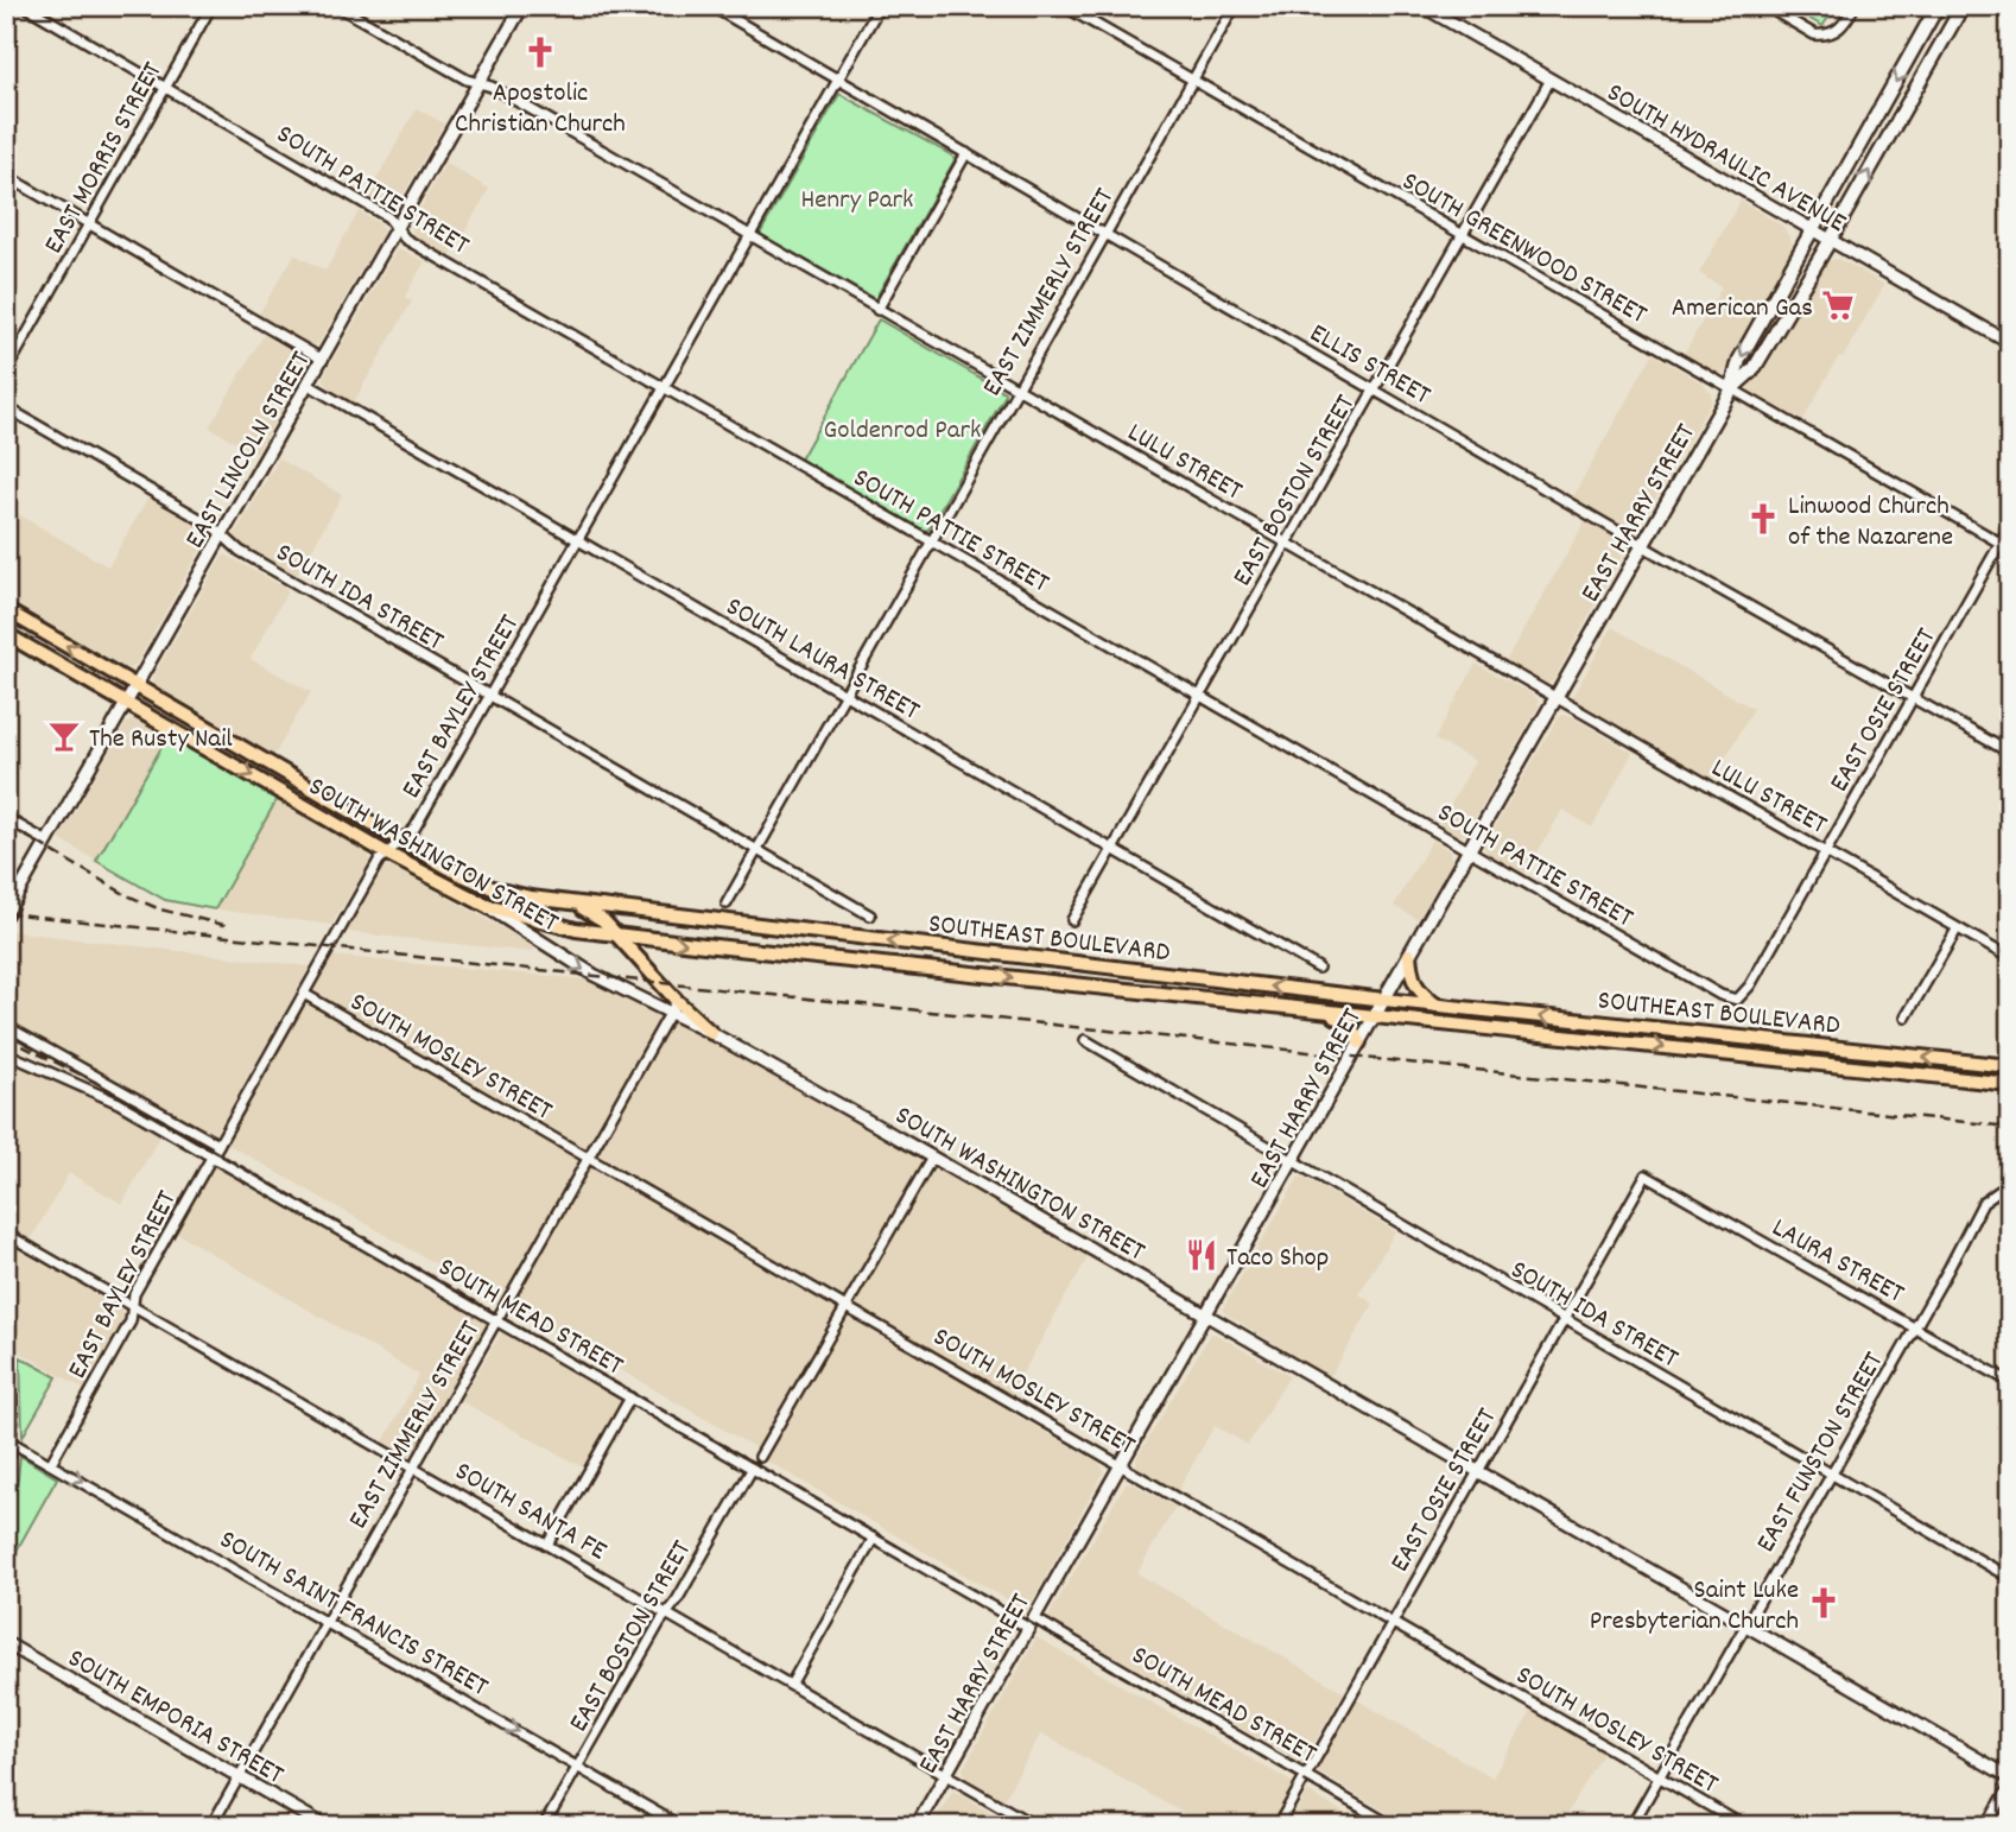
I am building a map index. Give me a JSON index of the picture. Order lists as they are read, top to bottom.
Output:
{
  "streets": {
    "main road": ["EAST HARRY STREET", "SOUTH WASHINGTON STREET", "SOUTHEAST BOULEVARD"],
    "street": [
      "SOUTH HYDRAULIC AVENUE",
      "EAST MORRIS STREET",
      "SOUTH PATTIE STREET",
      "SOUTH GREENWOOD STREET",
      "EAST ZIMMERLY STREET",
      "ELLIS STREET",
      "EAST LINCOLN STREET",
      "LULU STREET",
      "EAST BOSTON STREET",
      "SOUTH IDA STREET",
      "SOUTH LAURA STREET",
      "EAST BAYLEY STREET",
      "EAST OSIE STREET",
      "SOUTH MOSLEY STREET",
      "LAURA STREET",
      "SOUTH MEAD STREET",
      "EAST FUNSTON STREET",
      "SOUTH SANTA FE",
      "SOUTH SAINT FRANCIS STREET",
      "SOUTH EMPORIA STREET"
    ]
  },
  "crossings": [
    ["SOUTH HYDRAULIC AVENUE", "EAST BOSTON STREET"],
    ["SOUTH HYDRAULIC AVENUE", "EAST HARRY STREET"],
    ["EAST MORRIS STREET", "SOUTH PATTIE STREET"],
    ["SOUTH PATTIE STREET", "EAST ZIMMERLY STREET"],
    ["SOUTH PATTIE STREET", "EAST LINCOLN STREET"],
    ["SOUTH PATTIE STREET", "EAST BOSTON STREET"],
    ["SOUTH PATTIE STREET", "EAST HARRY STREET"],
    ["SOUTH PATTIE STREET", "EAST BAYLEY STREET"],
    ["SOUTH PATTIE STREET", "EAST OSIE STREET"],
    ["SOUTH GREENWOOD STREET", "EAST ZIMMERLY STREET"],
    ["SOUTH GREENWOOD STREET", "EAST BOSTON STREET"],
    ["SOUTH GREENWOOD STREET", "EAST HARRY STREET"],
    ["SOUTH GREENWOOD STREET", "EAST OSIE STREET"],
    ["EAST ZIMMERLY STREET", "ELLIS STREET"],
    ["EAST ZIMMERLY STREET", "LULU STREET"],
    ["EAST ZIMMERLY STREET", "SOUTH IDA STREET"],
    ["EAST ZIMMERLY STREET", "SOUTH LAURA STREET"],
    ["EAST ZIMMERLY STREET", "SOUTH WASHINGTON STREET"],
    ["EAST ZIMMERLY STREET", "SOUTH MOSLEY STREET"],
    ["EAST ZIMMERLY STREET", "SOUTH MEAD STREET"],
    ["EAST ZIMMERLY STREET", "SOUTH SANTA FE"],
    ["EAST ZIMMERLY STREET", "SOUTH SAINT FRANCIS STREET"],
    ["EAST ZIMMERLY STREET", "SOUTH EMPORIA STREET"],
    ["ELLIS STREET", "EAST BOSTON STREET"],
    ["ELLIS STREET", "EAST HARRY STREET"],
    ["ELLIS STREET", "EAST BAYLEY STREET"],
    ["ELLIS STREET", "EAST OSIE STREET"],
    ["EAST LINCOLN STREET", "LULU STREET"],
    ["EAST LINCOLN STREET", "SOUTH IDA STREET"],
    ["EAST LINCOLN STREET", "SOUTH LAURA STREET"],
    ["EAST LINCOLN STREET", "SOUTH WASHINGTON STREET"],
    ["EAST LINCOLN STREET", "SOUTHEAST BOULEVARD"],
    ["LULU STREET", "EAST BOSTON STREET"],
    ["LULU STREET", "EAST HARRY STREET"],
    ["LULU STREET", "EAST BAYLEY STREET"],
    ["LULU STREET", "EAST OSIE STREET"],
    ["EAST BOSTON STREET", "SOUTH LAURA STREET"],
    ["EAST BOSTON STREET", "SOUTH MEAD STREET"],
    ["EAST BOSTON STREET", "SOUTH SANTA FE"],
    ["EAST BOSTON STREET", "SOUTH SAINT FRANCIS STREET"],
    ["EAST HARRY STREET", "SOUTH IDA STREET"],
    ["EAST HARRY STREET", "SOUTH WASHINGTON STREET"],
    ["EAST HARRY STREET", "SOUTHEAST BOULEVARD"],
    ["EAST HARRY STREET", "SOUTH MOSLEY STREET"],
    ["EAST HARRY STREET", "SOUTH MEAD STREET"],
    ["EAST HARRY STREET", "SOUTH SANTA FE"],
    ["SOUTH IDA STREET", "EAST BAYLEY STREET"],
    ["SOUTH IDA STREET", "EAST OSIE STREET"],
    ["SOUTH IDA STREET", "EAST FUNSTON STREET"],
    ["SOUTH LAURA STREET", "EAST BAYLEY STREET"],
    ["EAST BAYLEY STREET", "SOUTH WASHINGTON STREET"],
    ["EAST BAYLEY STREET", "SOUTHEAST BOULEVARD"],
    ["EAST BAYLEY STREET", "SOUTH MOSLEY STREET"],
    ["EAST BAYLEY STREET", "SOUTH MEAD STREET"],
    ["EAST BAYLEY STREET", "SOUTH SANTA FE"],
    ["EAST BAYLEY STREET", "SOUTH SAINT FRANCIS STREET"],
    ["EAST OSIE STREET", "SOUTH WASHINGTON STREET"],
    ["EAST OSIE STREET", "SOUTH MOSLEY STREET"],
    ["EAST OSIE STREET", "LAURA STREET"],
    ["EAST OSIE STREET", "SOUTH MEAD STREET"],
    ["SOUTH WASHINGTON STREET", "SOUTHEAST BOULEVARD"],
    ["SOUTH WASHINGTON STREET", "EAST FUNSTON STREET"],
    ["SOUTH MOSLEY STREET", "EAST FUNSTON STREET"],
    ["LAURA STREET", "EAST FUNSTON STREET"]
  ],
  "one_way": ["SOUTH SAINT FRANCIS STREET"],
  "parks": ["Henry Park", "Goldenrod Park"],
  "places": {
    "church": ["Apostolic Christian Church", "Linwood Church of the Nazarene", "Saint Luke Presbyterian Church"],
    "supermarket": ["American Gas"],
    "bar": ["The Rusty Nail"],
    "restaurant": ["Taco Shop"]
  }
}
